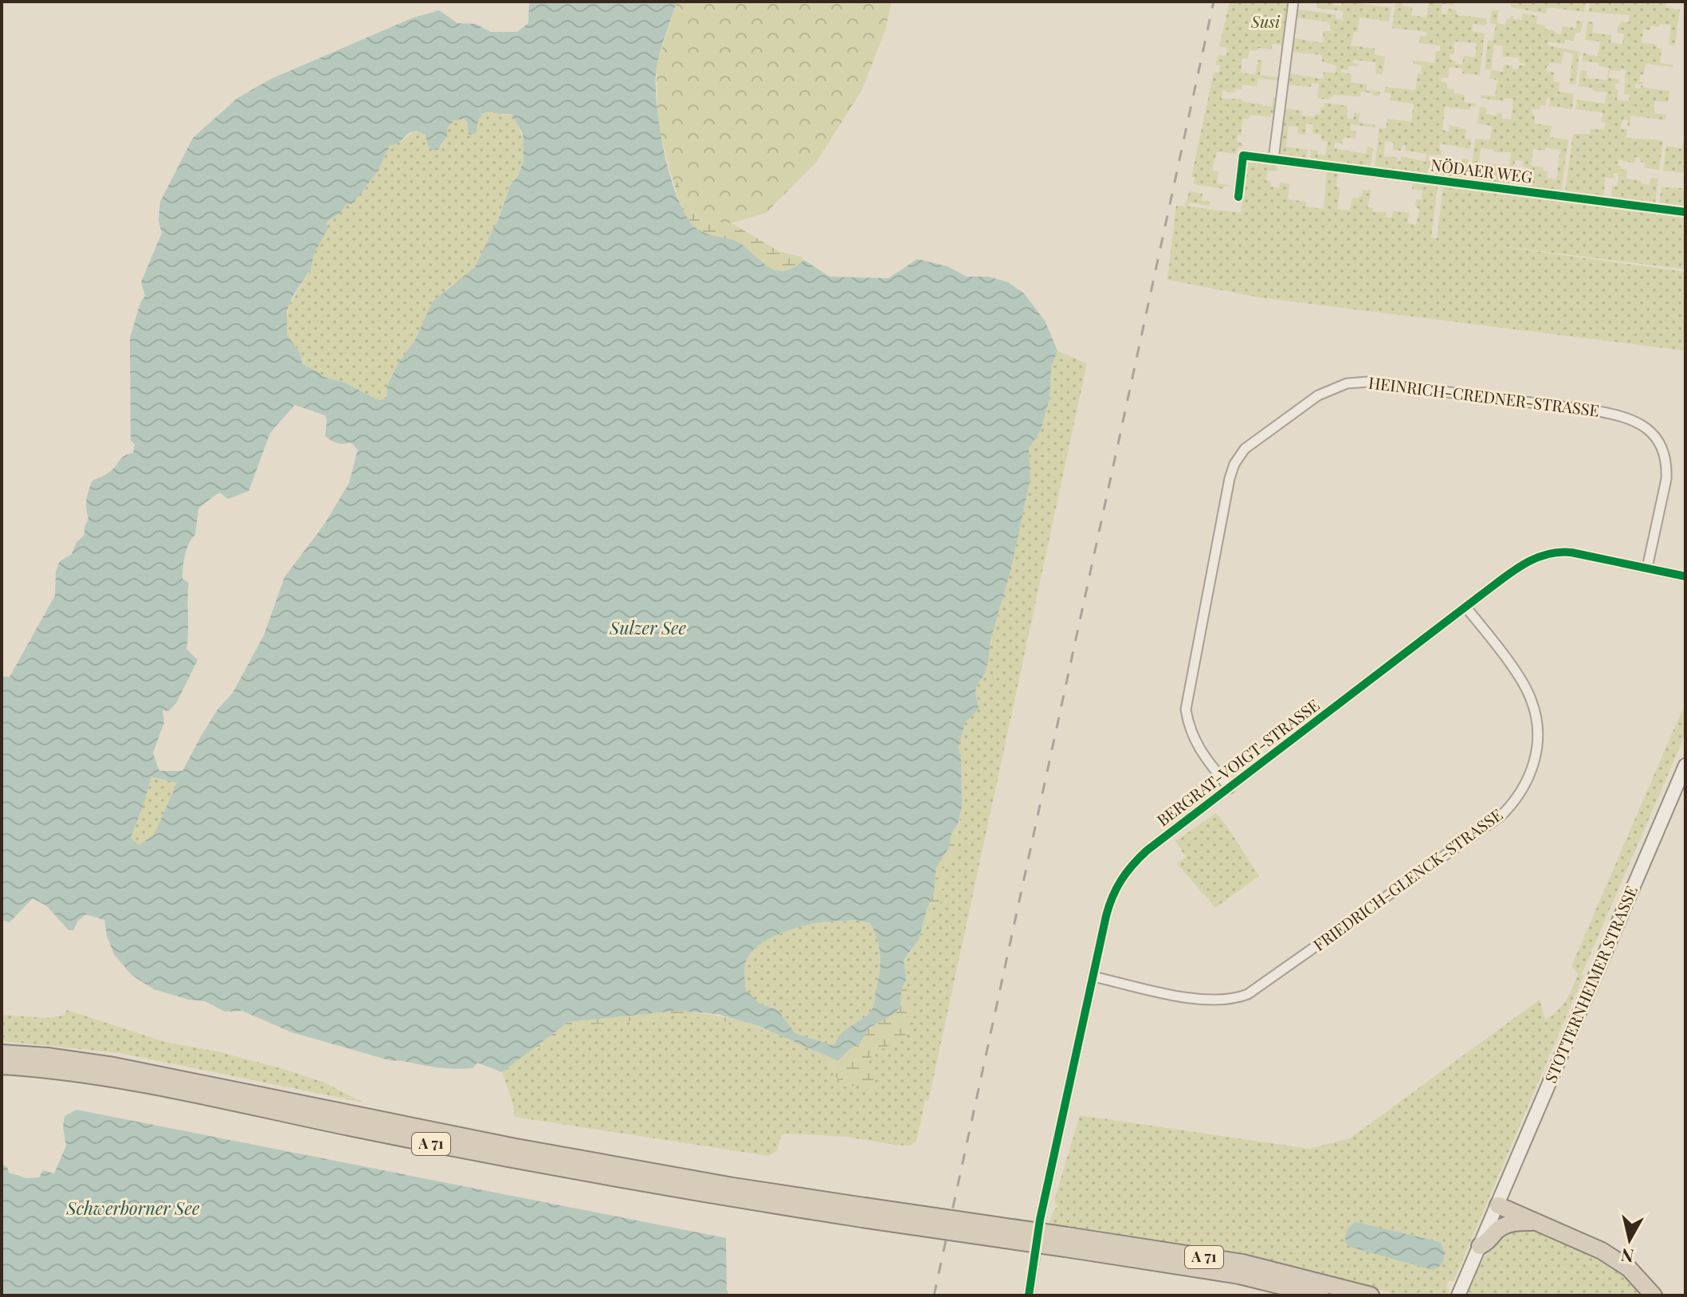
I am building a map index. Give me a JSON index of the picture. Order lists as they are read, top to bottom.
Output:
{
  "streets": {
    "highway": ["A 71"],
    "main road": ["STOTTERNHEIMER STRASSE"],
    "street": [
      "NÖDAER WEG",
      "HEINRICH-CREDNER-STRASSE",
      "BERGRAT-VOIGT-STRASSE",
      "FRIEDRICH-GLENCK-STRASSE"
    ]
  },
  "crossings": [
    ["HEINRICH-CREDNER-STRASSE", "BERGRAT-VOIGT-STRASSE"],
    ["BERGRAT-VOIGT-STRASSE", "FRIEDRICH-GLENCK-STRASSE"]
  ],
  "water": ["Sulzer See", "Schwerborner See"],
  "parks": ["Susi"],
  "north": "bottom"
}
